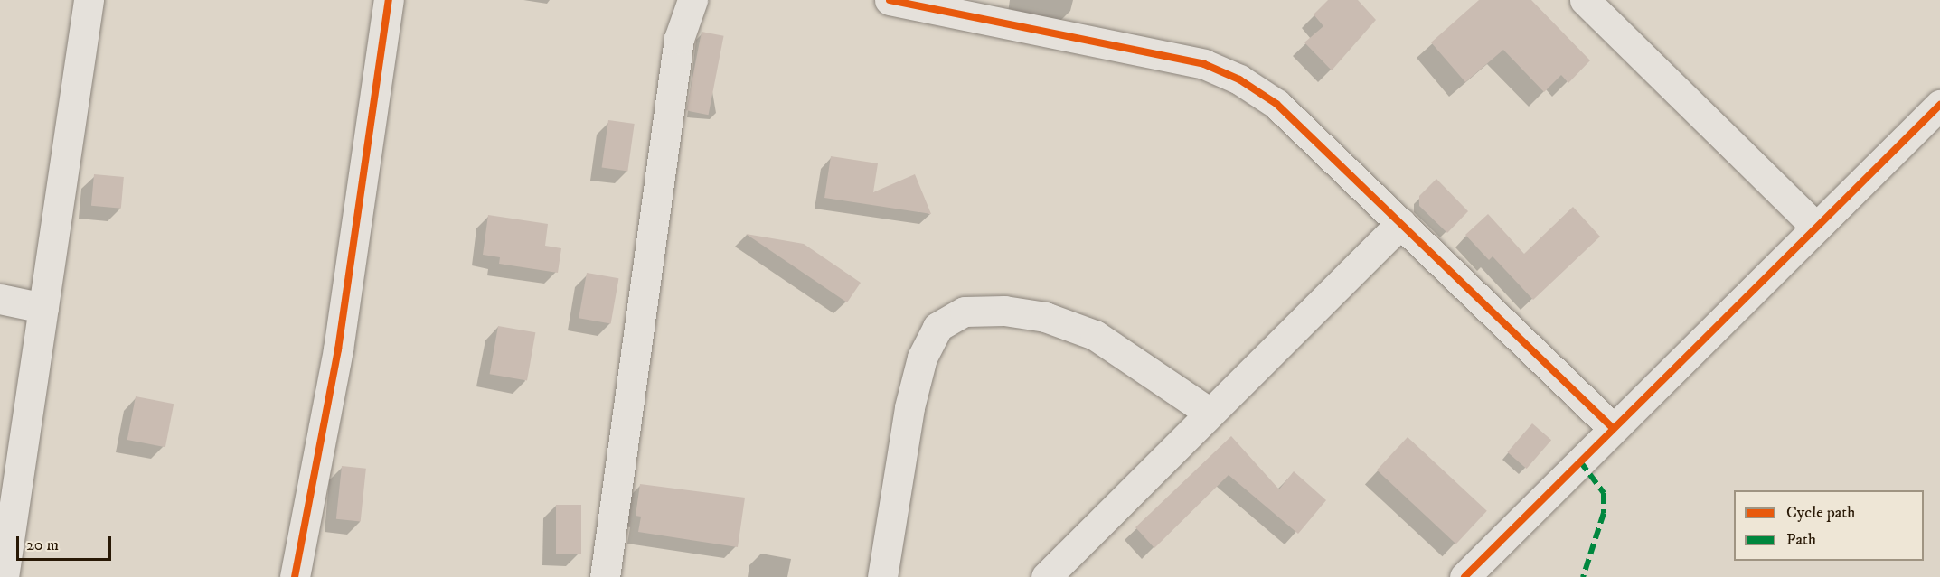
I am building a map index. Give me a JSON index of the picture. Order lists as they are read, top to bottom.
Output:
{
  "legend": ["Cycle path", "Path"],
  "scale_bar": "20 m"
}
